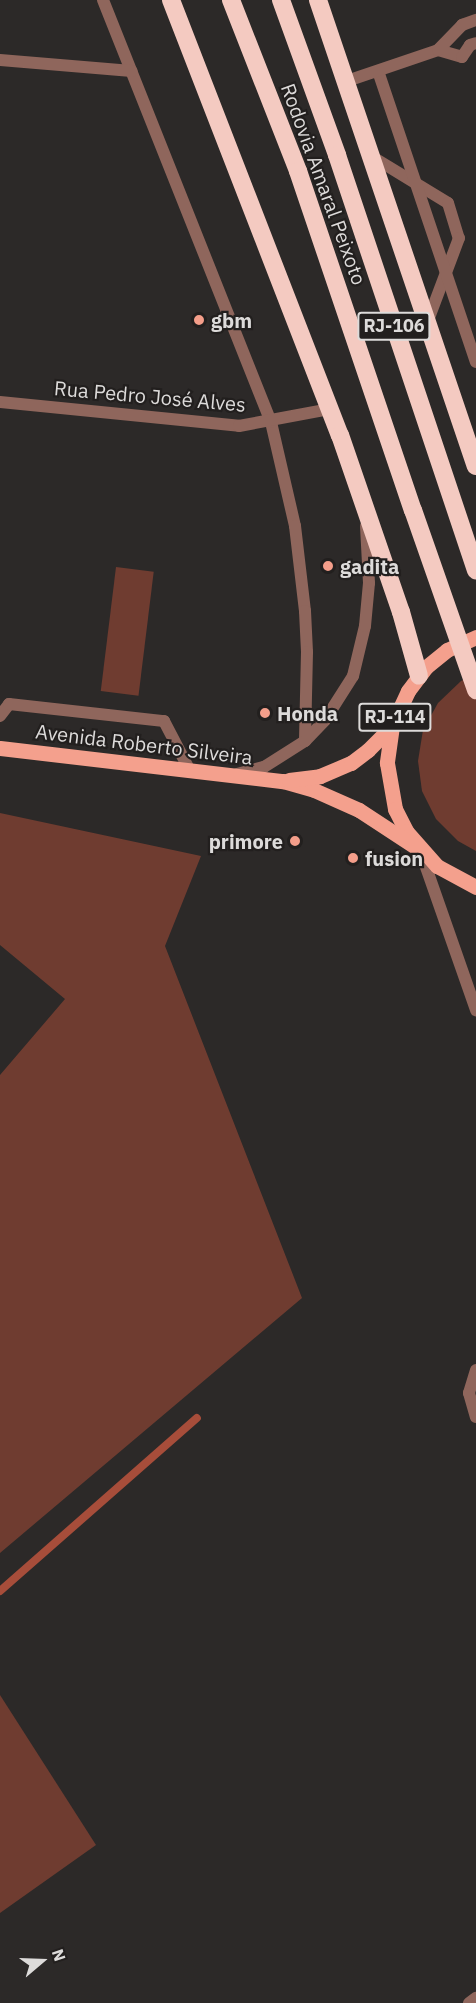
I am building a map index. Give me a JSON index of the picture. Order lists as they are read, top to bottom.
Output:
{
  "streets": {
    "highway": ["Rodovia Amaral Peixoto", "RJ-106"],
    "main road": ["RJ-114", "Avenida Roberto Silveira"],
    "street": ["Rua Pedro José Alves"]
  },
  "crossings": [
    ["RJ-114", "Avenida Roberto Silveira"]
  ],
  "places": [
    "gbm",
    "gadita",
    "Honda",
    "primore",
    "fusion"
  ],
  "north": "right"
}
